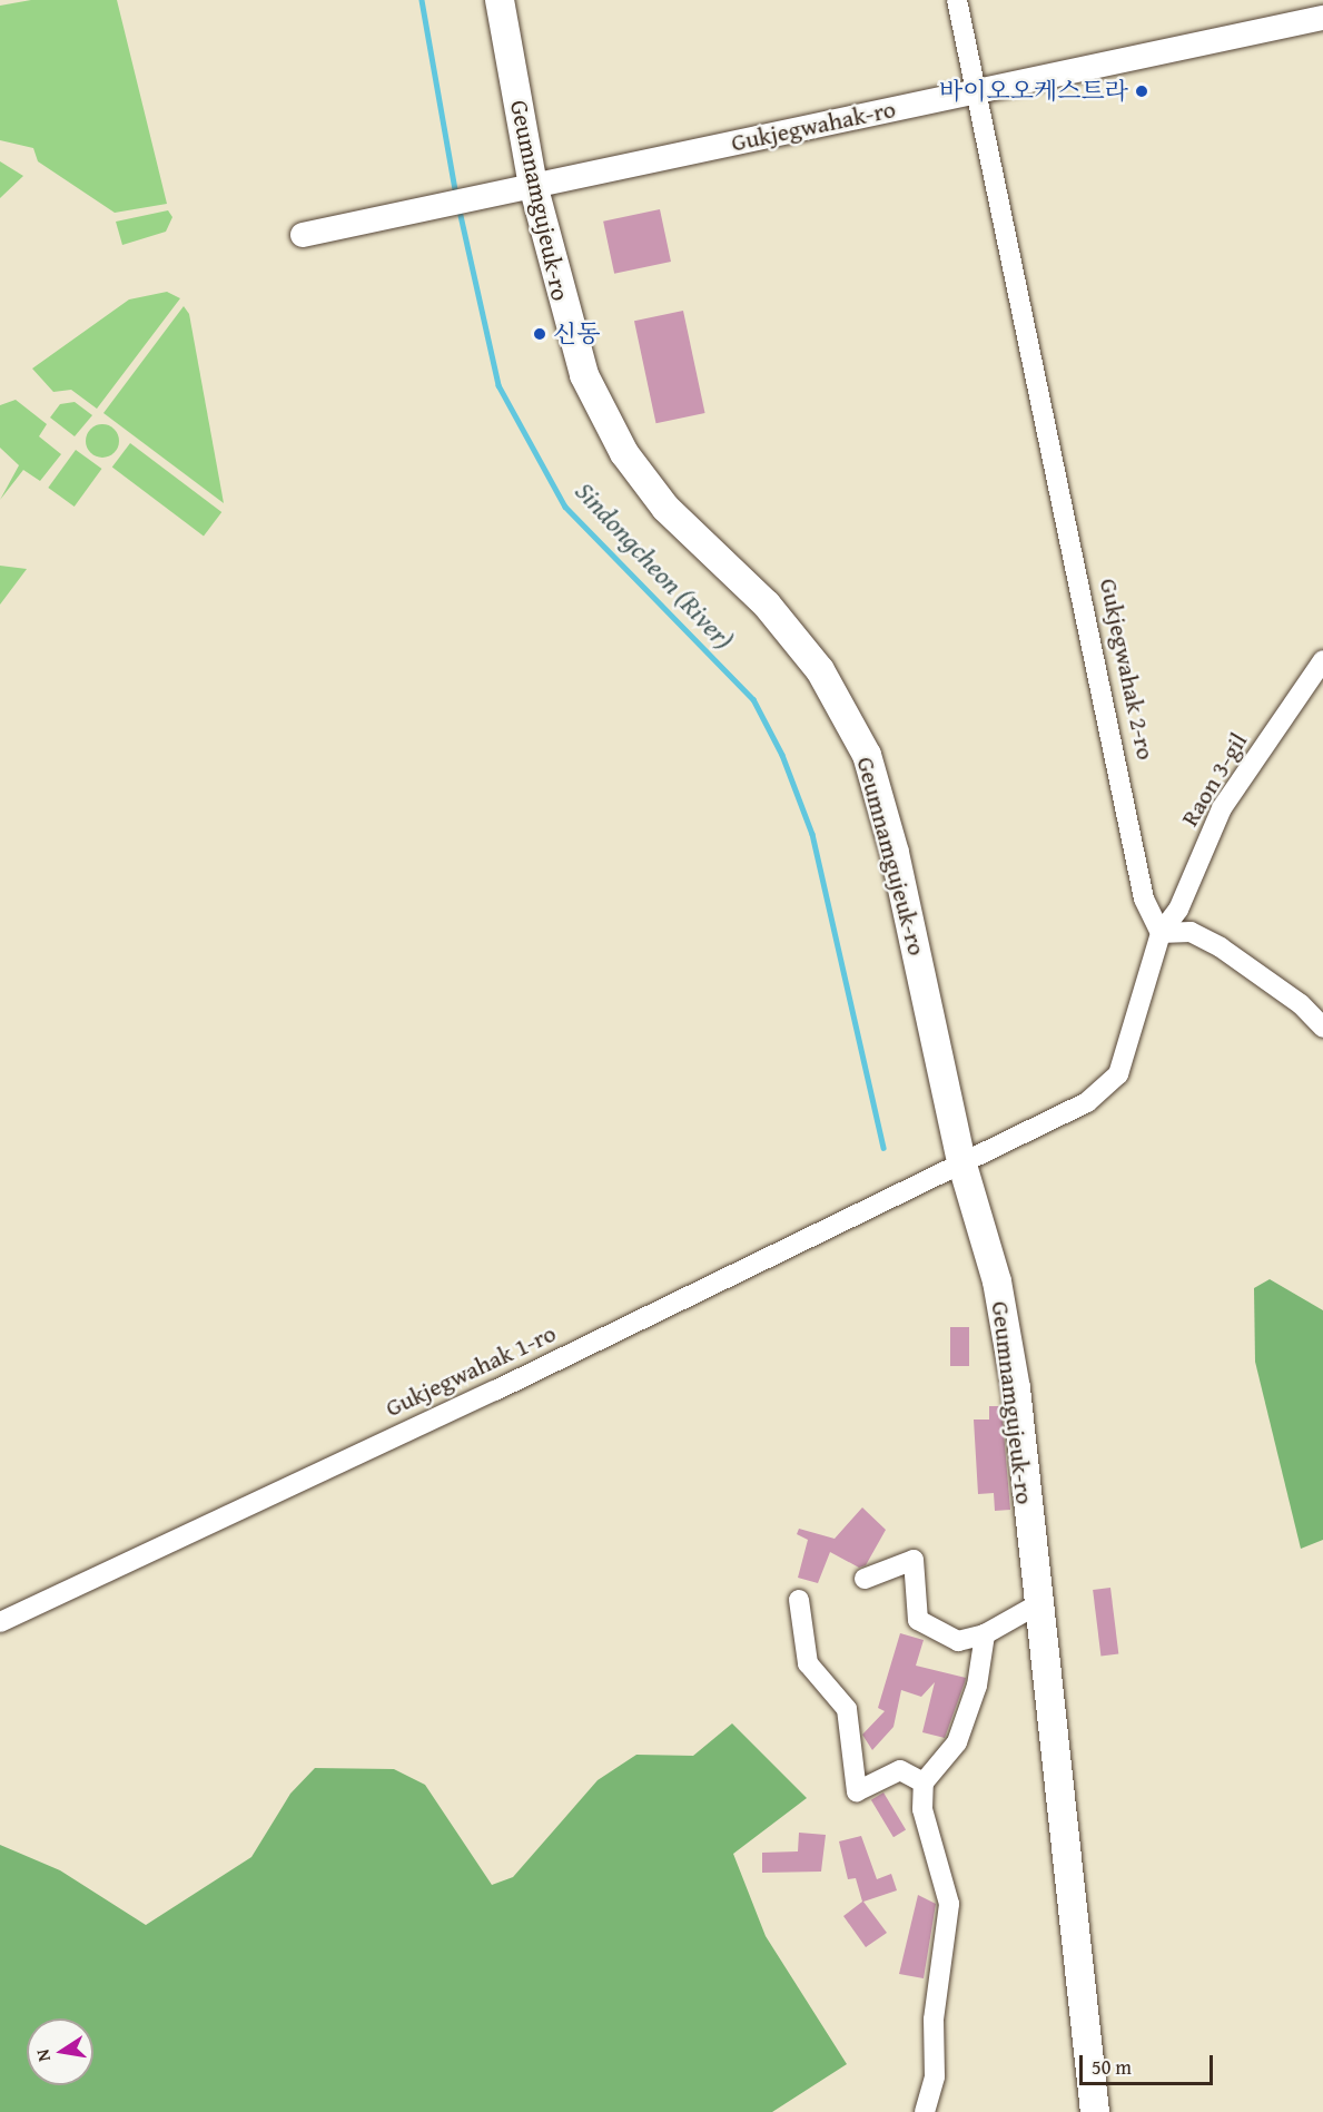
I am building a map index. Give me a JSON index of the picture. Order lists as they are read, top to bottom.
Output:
{
  "streets": {
    "main road": ["Geumnamgujeuk-ro"],
    "street": [
      "Gukjegwahak-ro",
      "Gukjegwahak 2-ro",
      "Raon 3-gil",
      "Gukjegwahak 1-ro"
    ]
  },
  "crossings": [
    ["Gukjegwahak-ro", "Geumnamgujeuk-ro"],
    ["Gukjegwahak-ro", "Gukjegwahak 2-ro"],
    ["Geumnamgujeuk-ro", "Gukjegwahak 1-ro"],
    ["Gukjegwahak 2-ro", "Raon 3-gil"]
  ],
  "water": ["Sindongcheon (River)"],
  "places": ["바이오오케스트라", "신동"],
  "scale_bar": "50 m",
  "north": "left"
}
